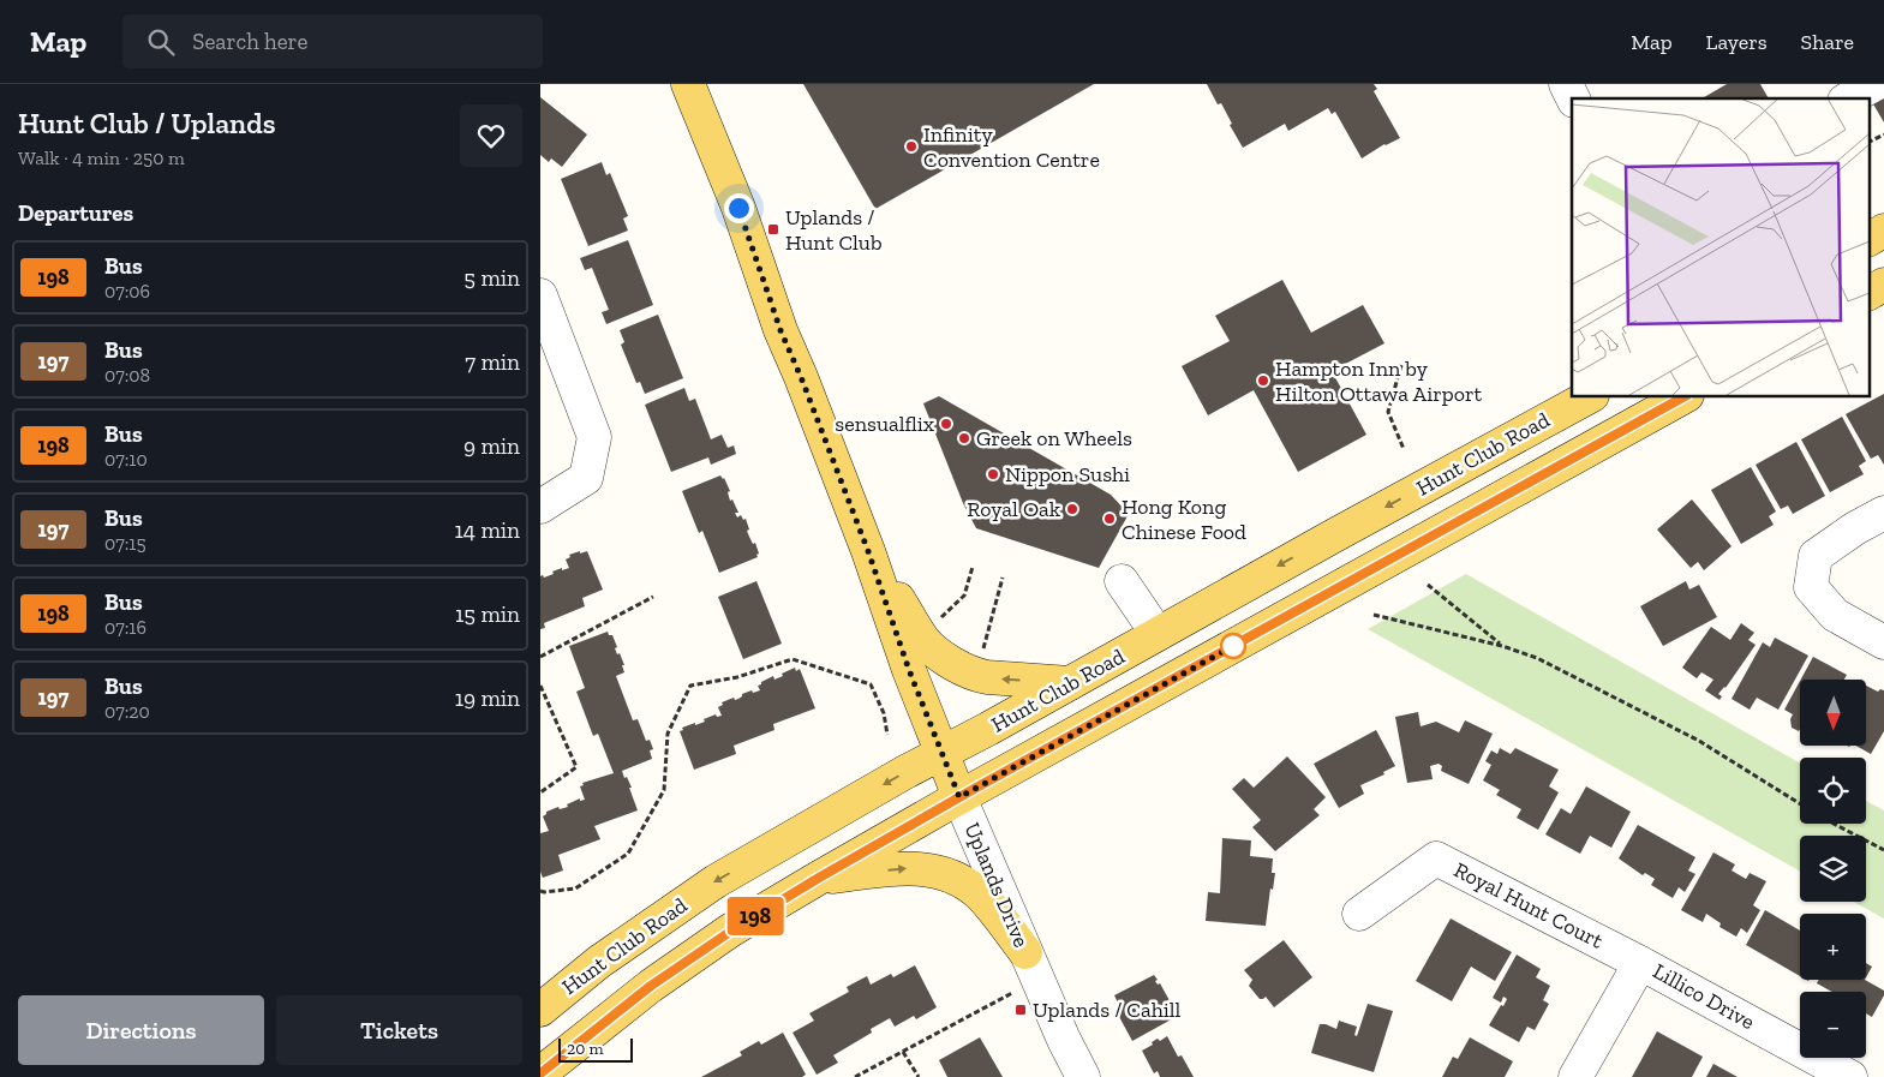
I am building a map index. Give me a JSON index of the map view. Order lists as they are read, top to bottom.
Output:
{
  "streets": {
    "main road": ["Hunt Club Road", "Uplands Drive"],
    "street": ["Royal Hunt Court", "Lillico Drive"]
  },
  "crossings": [
    ["Hunt Club Road", "Uplands Drive"],
    ["Royal Hunt Court", "Lillico Drive"]
  ],
  "places": {
    "other": [
      "Infinity Convention Centre",
      "Hampton Inn by Hilton Ottawa Airport",
      "sensualflix",
      "Greek on Wheels",
      "Nippon Sushi",
      "Royal Oak",
      "Hong Kong Chinese Food"
    ],
    "transit": ["Uplands / Hunt Club", "Uplands / Cahill"]
  },
  "lines": ["bus line 198"],
  "scale_bar": "20 m",
  "north": "bottom",
  "page": {
    "header": "Map",
    "search": "Search here",
    "nav": ["Map", "Layers", "Share"],
    "heading": [
      ["Hunt Club / Uplands", "Walk · 4 min · 250 m"],
      "Departures"
    ],
    "on_map": "198",
    "list": [
      {
        "mark": "198",
        "name": "Bus",
        "note": "07:06",
        "value": "5 min"
      },
      {
        "mark": "197",
        "name": "Bus",
        "note": "07:08",
        "value": "7 min"
      },
      {
        "mark": "198",
        "name": "Bus",
        "note": "07:10",
        "value": "9 min"
      },
      {
        "mark": "197",
        "name": "Bus",
        "note": "07:15",
        "value": "14 min"
      },
      {
        "mark": "198",
        "name": "Bus",
        "note": "07:16",
        "value": "15 min"
      },
      {
        "mark": "197",
        "name": "Bus",
        "note": "07:20",
        "value": "19 min"
      }
    ],
    "map_buttons": ["+", "−"],
    "buttons": ["Directions", "Tickets"],
    "scale": "20 m"
  }
}
